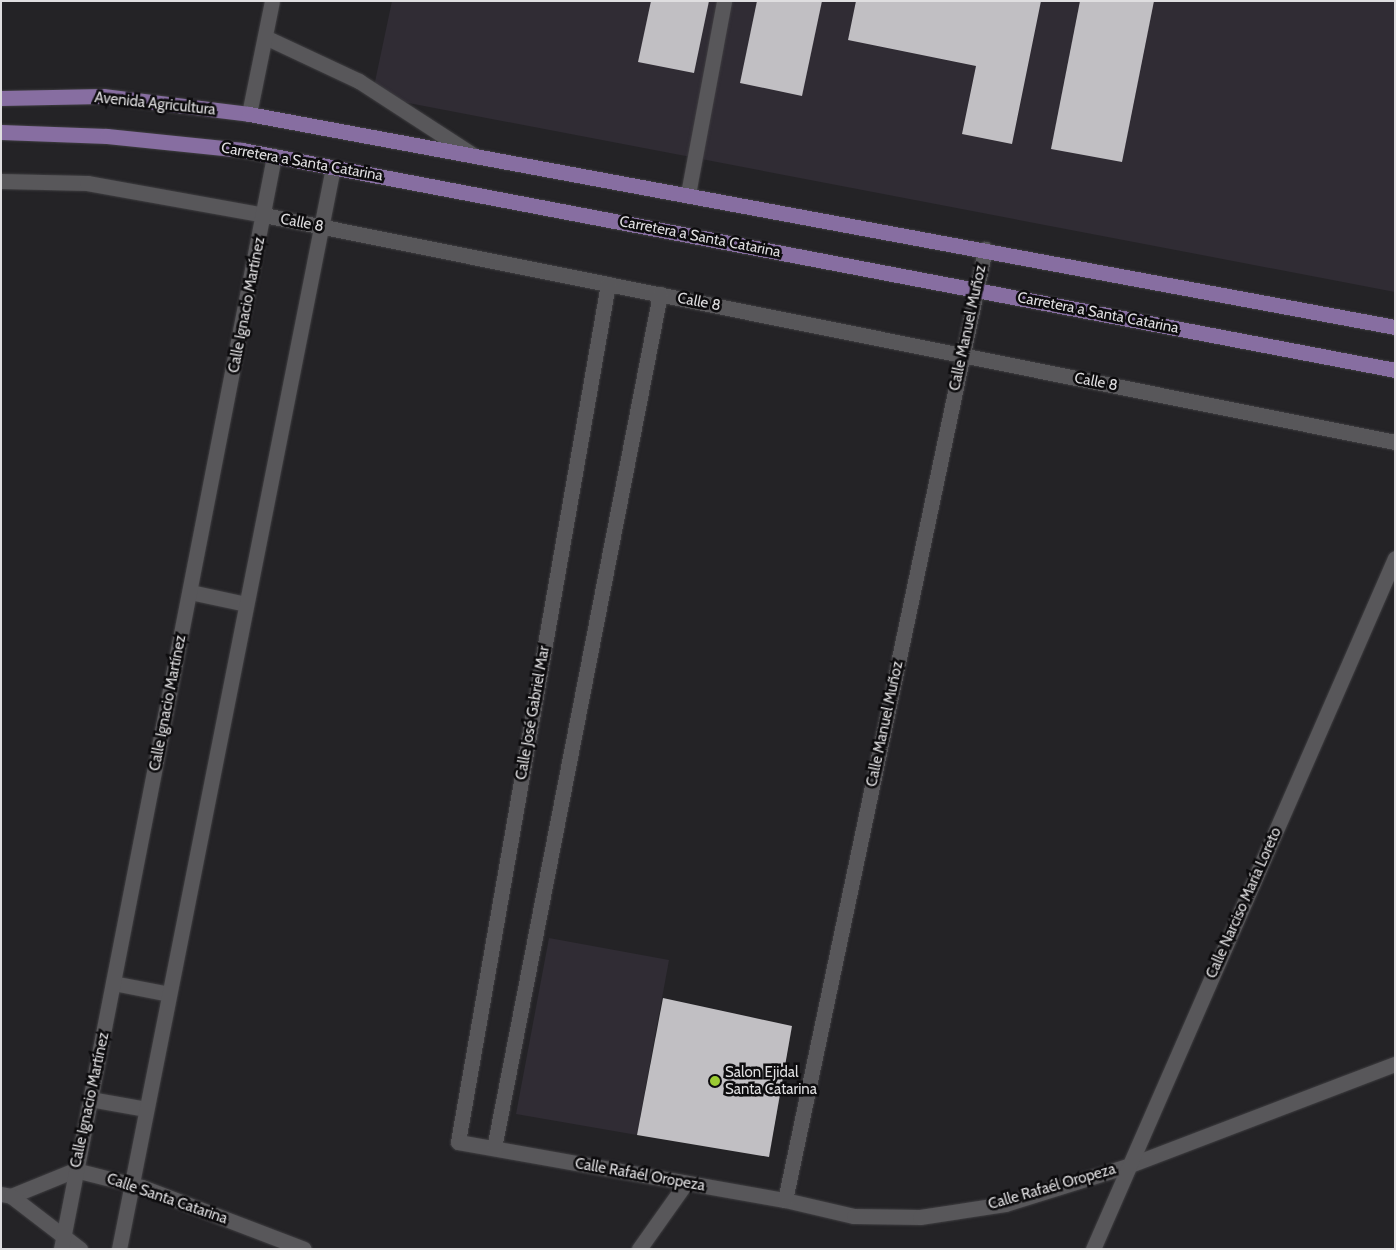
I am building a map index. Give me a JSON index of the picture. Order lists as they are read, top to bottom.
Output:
{
  "streets": {
    "main road": ["Avenida Agricultura", "Carretera a Santa Catarina"],
    "street": [
      "Calle 8",
      "Calle Ignacio Martínez",
      "Calle Manuel Muñoz",
      "Calle José Gabriel Mar",
      "Calle Narciso María Loreto",
      "Calle Rafaél Oropeza",
      "Calle Santa Catarina"
    ]
  },
  "crossings": [
    ["Carretera a Santa Catarina", "Calle Ignacio Martínez"],
    ["Carretera a Santa Catarina", "Calle Manuel Muñoz"],
    ["Calle 8", "Calle Ignacio Martínez"],
    ["Calle 8", "Calle Manuel Muñoz"],
    ["Calle 8", "Calle José Gabriel Mar"],
    ["Calle Ignacio Martínez", "Calle Santa Catarina"],
    ["Calle Manuel Muñoz", "Calle Rafaél Oropeza"],
    ["Calle José Gabriel Mar", "Calle Rafaél Oropeza"],
    ["Calle Narciso María Loreto", "Calle Rafaél Oropeza"]
  ],
  "places": ["Salon Ejidal Santa Catarina"]
}
